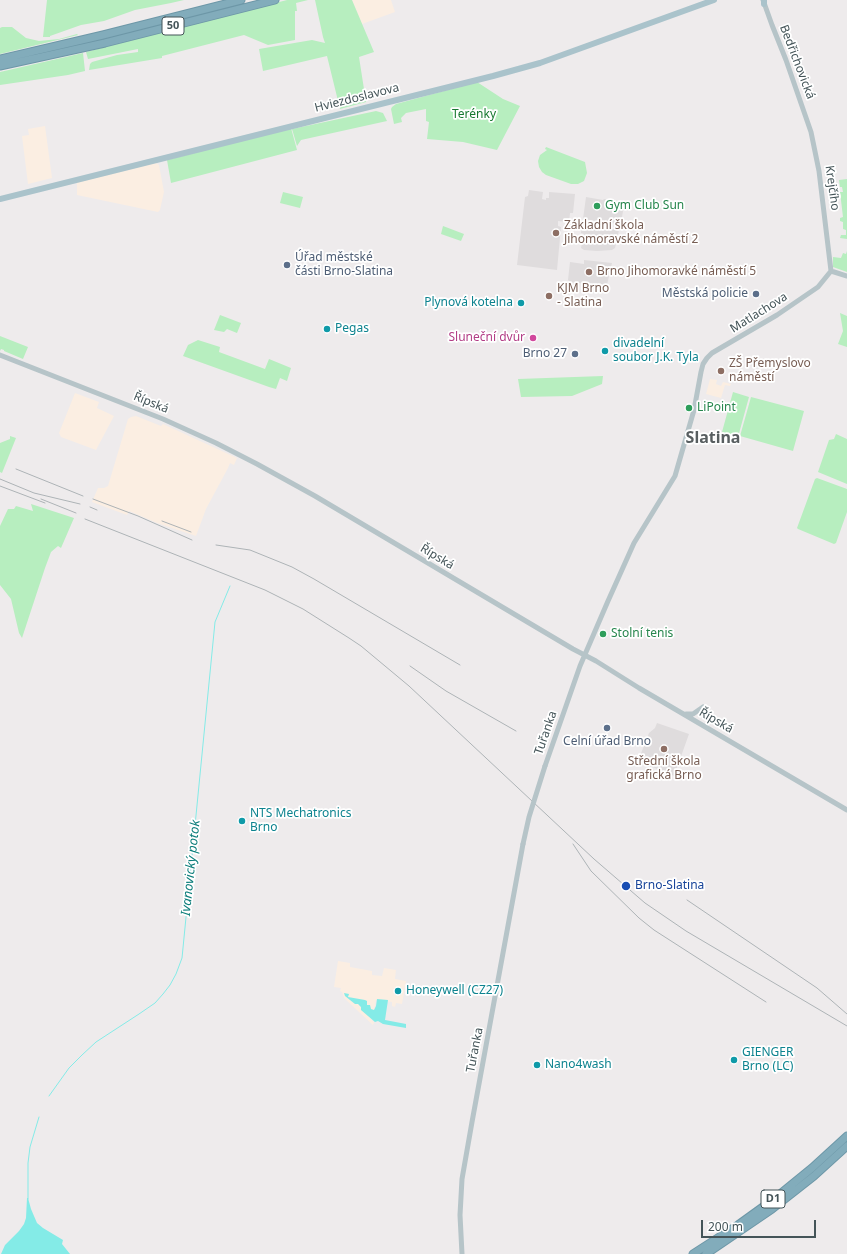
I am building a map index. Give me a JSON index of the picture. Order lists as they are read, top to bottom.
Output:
{
  "streets": {
    "highway": ["50", "D1"],
    "main road": ["Hviezdoslavova"],
    "street": [
      "Bedřichovická",
      "Krejčího",
      "Matlachova",
      "Řípská",
      "Tuřanka"
    ]
  },
  "crossings": [
    ["Bedřichovická", "Krejčího"],
    ["Krejčího", "Matlachova"],
    ["Matlachova", "Tuřanka"],
    ["Řípská", "Tuřanka"]
  ],
  "districts": ["Slatina"],
  "water": ["Ivanovický potok"],
  "parks": ["Terénky"],
  "places": [
    "Gym Club Sun",
    "Základní škola Jihomoravské náměstí 2",
    "Úřad městské části Brno-Slatina",
    "Brno Jihomoravké náměstí 5",
    "Městská policie",
    "KJM Brno - Slatina",
    "Plynová kotelna",
    "Pegas",
    "Sluneční dvůr",
    "divadelní soubor J.K. Tyla",
    "Brno 27",
    "ZŠ Přemyslovo náměstí",
    "LiPoint",
    "Stolní tenis",
    "Celní úřad Brno",
    "Střední škola grafická Brno",
    "NTS Mechatronics Brno",
    "Brno-Slatina",
    "Honeywell (CZ27)",
    "GIENGER Brno (LC)",
    "Nano4wash"
  ],
  "scale_bar": "200 m"
}
